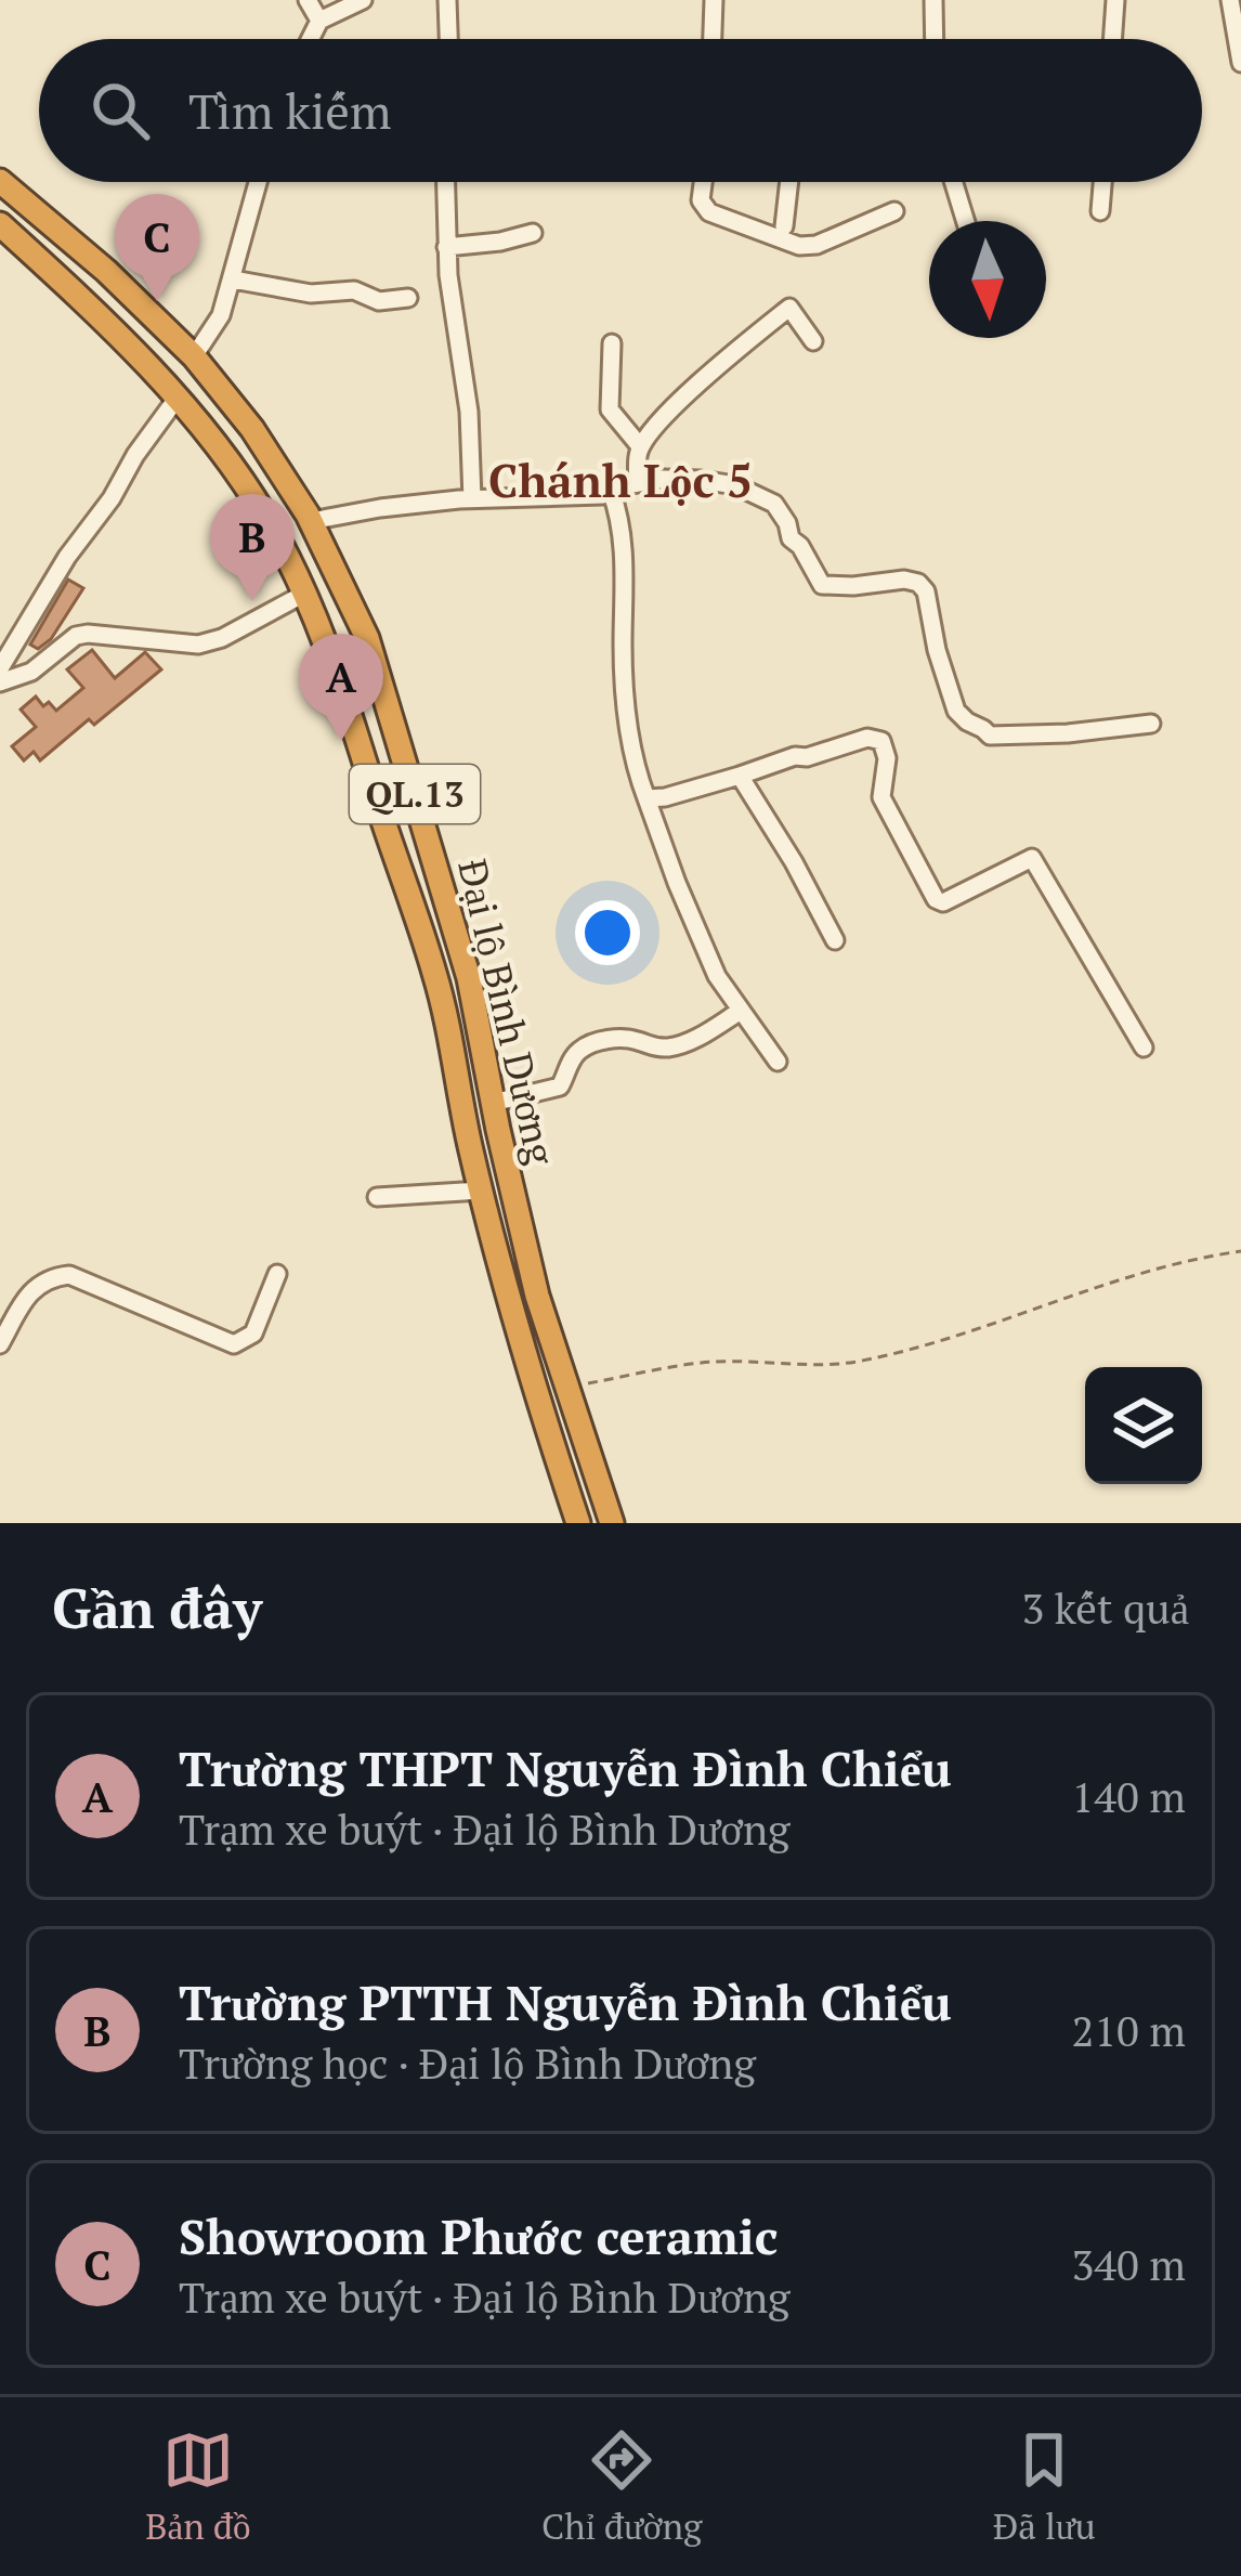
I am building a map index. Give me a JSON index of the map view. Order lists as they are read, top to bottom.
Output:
{
  "streets": {
    "highway": ["QL.13", "Đại lộ Bình Dương"]
  },
  "districts": ["Chánh Lộc 5"],
  "north": "bottom",
  "page": {
    "search": "Tìm kiếm",
    "pins": ["C", "B", "A"],
    "heading": ["Gần đây", "3 kết quả"],
    "list": [
      {
        "mark": "A",
        "name": "Trường THPT Nguyễn Đình Chiểu",
        "note": "Trạm xe buýt · Đại lộ Bình Dương",
        "value": "140 m"
      },
      {
        "mark": "B",
        "name": "Trường PTTH Nguyễn Đình Chiểu",
        "note": "Trường học · Đại lộ Bình Dương",
        "value": "210 m"
      },
      {
        "mark": "C",
        "name": "Showroom Phước ceramic",
        "note": "Trạm xe buýt · Đại lộ Bình Dương",
        "value": "340 m"
      }
    ],
    "nav": ["Bản đồ", "Chỉ đường", "Đã lưu"]
  }
}
